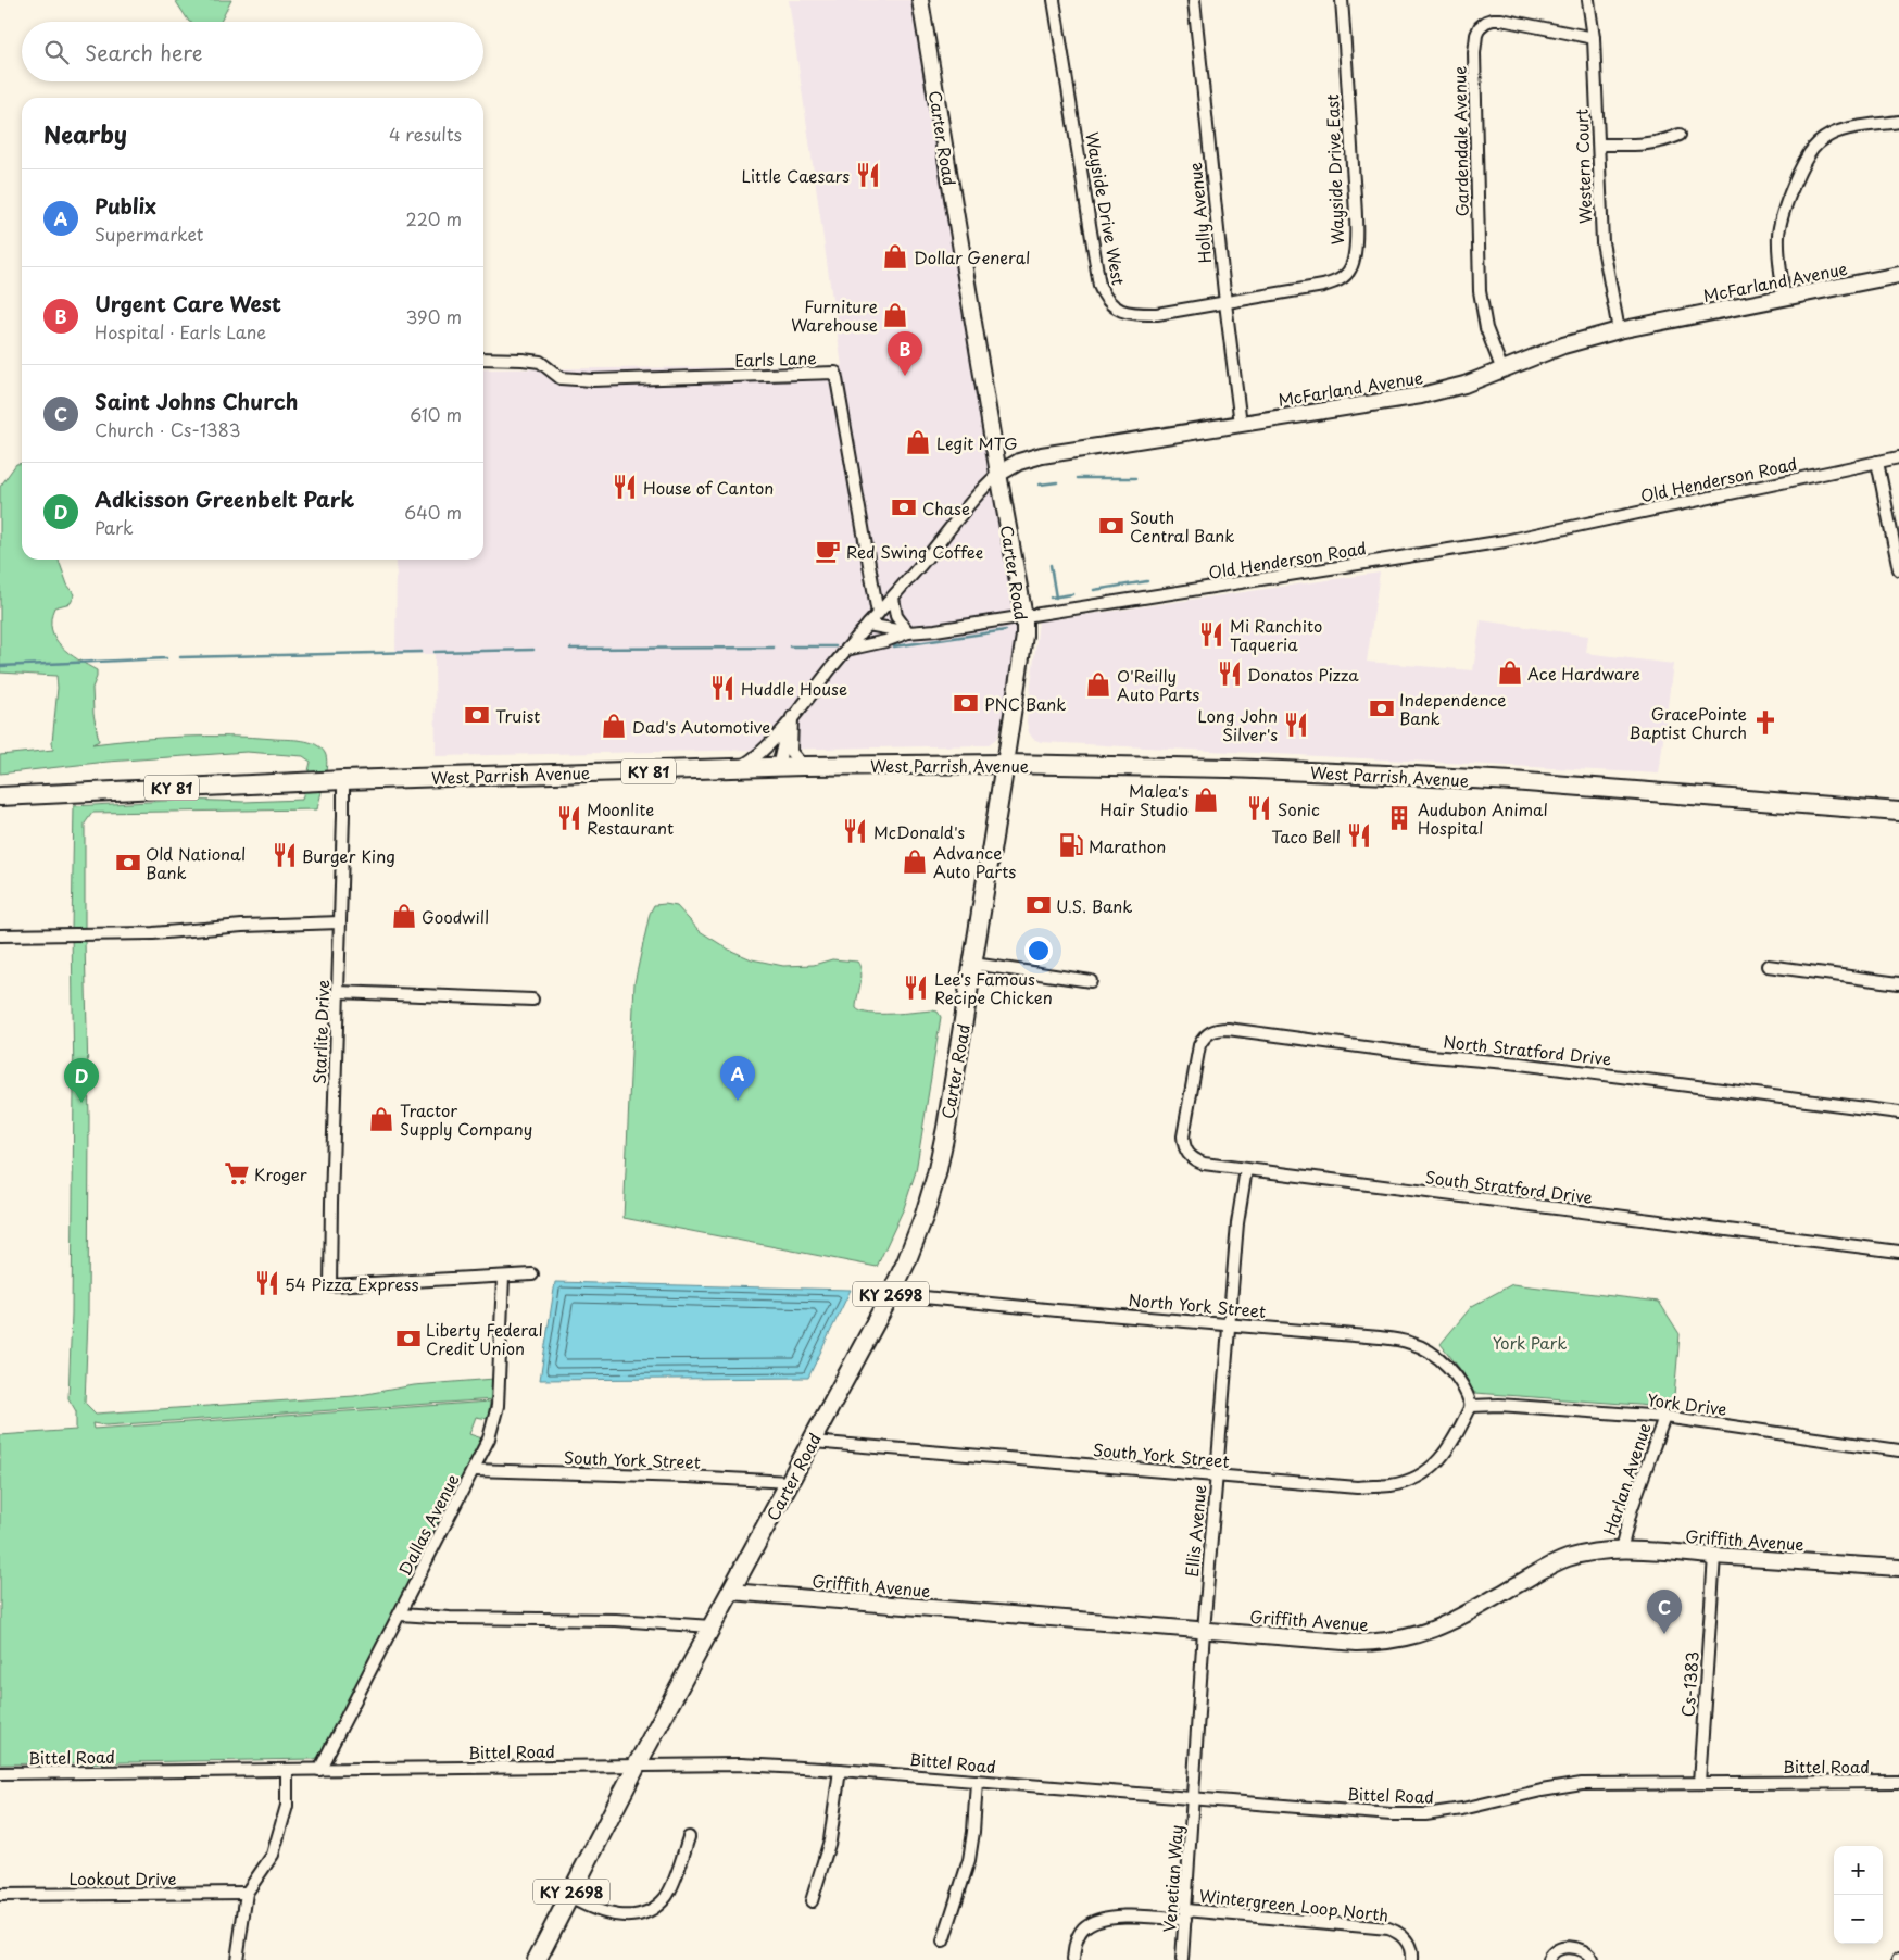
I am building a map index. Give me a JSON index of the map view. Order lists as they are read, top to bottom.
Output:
{
  "streets": {
    "main road": [
      "Carter Road",
      "West Parrish Avenue",
      "KY 81",
      "KY 2698"
    ],
    "street": [
      "Gardendale Avenue",
      "Western Court",
      "Wayside Drive East",
      "Wayside Drive West",
      "Holly Avenue",
      "McFarland Avenue",
      "Earls Lane",
      "Old Henderson Road",
      "Starlite Drive",
      "North Stratford Drive",
      "South Stratford Drive",
      "North York Street",
      "York Drive",
      "South York Street",
      "Harlan Avenue",
      "Dallas Avenue",
      "Ellis Avenue",
      "Griffith Avenue",
      "Cs-1383",
      "Bittel Road",
      "Lookout Drive",
      "Venetian Way",
      "Wintergreen Loop North"
    ]
  },
  "crossings": [
    ["Carter Road", "McFarland Avenue"],
    ["Carter Road", "Old Henderson Road"],
    ["Carter Road", "West Parrish Avenue"],
    ["Carter Road", "North York Street"],
    ["Carter Road", "South York Street"],
    ["Carter Road", "Griffith Avenue"],
    ["Carter Road", "Bittel Road"],
    ["Gardendale Avenue", "Western Court"],
    ["Gardendale Avenue", "McFarland Avenue"],
    ["Western Court", "McFarland Avenue"],
    ["Wayside Drive East", "Wayside Drive West"],
    ["Wayside Drive East", "Holly Avenue"],
    ["Wayside Drive West", "Holly Avenue"],
    ["Holly Avenue", "McFarland Avenue"],
    ["McFarland Avenue", "Earls Lane"],
    ["McFarland Avenue", "Old Henderson Road"],
    ["West Parrish Avenue", "Starlite Drive"],
    ["Starlite Drive", "Dallas Avenue"],
    ["North Stratford Drive", "South Stratford Drive"],
    ["South Stratford Drive", "Ellis Avenue"],
    ["North York Street", "York Drive"],
    ["North York Street", "South York Street"],
    ["North York Street", "Ellis Avenue"],
    ["York Drive", "South York Street"],
    ["York Drive", "Harlan Avenue"],
    ["South York Street", "Dallas Avenue"],
    ["South York Street", "Ellis Avenue"],
    ["Harlan Avenue", "Griffith Avenue"],
    ["Dallas Avenue", "Bittel Road"],
    ["Ellis Avenue", "Griffith Avenue"],
    ["Ellis Avenue", "Bittel Road"],
    ["Ellis Avenue", "Venetian Way"],
    ["Griffith Avenue", "Cs-1383"],
    ["Cs-1383", "Bittel Road"],
    ["Bittel Road", "Venetian Way"],
    ["Venetian Way", "Wintergreen Loop North"]
  ],
  "parks": ["York Park"],
  "places": {
    "restaurant": [
      "Little Caesars",
      "House of Canton",
      "Mi Ranchito Taqueria",
      "Donatos Pizza",
      "Huddle House",
      "Long John Silver's",
      "Sonic",
      "Moonlite Restaurant",
      "McDonald's",
      "Taco Bell",
      "Burger King",
      "Lee's Famous Recipe Chicken",
      "54 Pizza Express"
    ],
    "shop": [
      "Dollar General",
      "Furniture Warehouse",
      "Legit MTG",
      "Ace Hardware",
      "O'Reilly Auto Parts",
      "Dad's Automotive",
      "Malea's Hair Studio",
      "Advance Auto Parts",
      "Goodwill",
      "Tractor Supply Company"
    ],
    "bank": [
      "Chase",
      "South Central Bank",
      "PNC Bank",
      "Independence Bank",
      "Truist",
      "Old National Bank",
      "U.S. Bank",
      "Liberty Federal Credit Union"
    ],
    "cafe": ["Red Swing Coffee"],
    "church": ["GracePointe Baptist Church"],
    "building": ["Audubon Animal Hospital"],
    "fuel station": ["Marathon"],
    "supermarket": ["Kroger"]
  },
  "page": {
    "search": "Search here",
    "heading": ["Nearby", "4 results"],
    "list": [
      {
        "mark": "A",
        "name": "Publix",
        "note": "Supermarket",
        "value": "220 m"
      },
      {
        "mark": "B",
        "name": "Urgent Care West",
        "note": "Hospital · Earls Lane",
        "value": "390 m"
      },
      {
        "mark": "C",
        "name": "Saint Johns Church",
        "note": "Church · Cs-1383",
        "value": "610 m"
      },
      {
        "mark": "D",
        "name": "Adkisson Greenbelt Park",
        "note": "Park",
        "value": "640 m"
      }
    ],
    "pins": [
      "B",
      "A",
      "D",
      "C"
    ],
    "map_buttons": ["+", "−"]
  }
}
